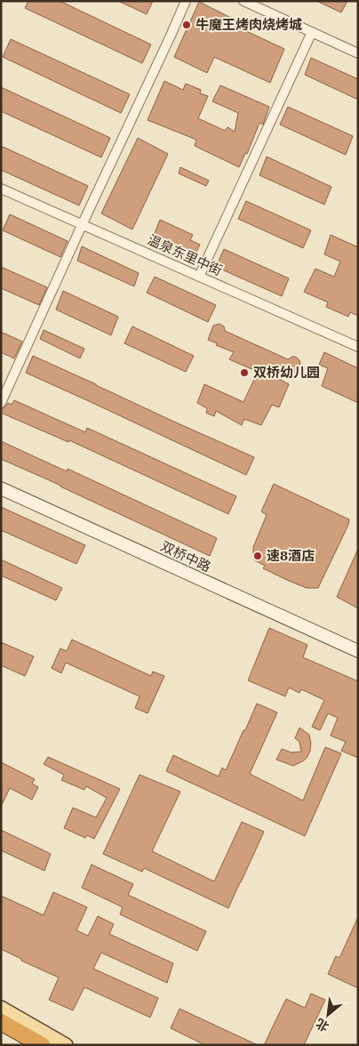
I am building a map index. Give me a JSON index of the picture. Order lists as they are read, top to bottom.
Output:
{
  "streets": {
    "street": ["温泉东里中街", "双桥中路"]
  },
  "places": ["牛魔王烤肉烧烤城", "双桥幼儿园", "速8酒店"],
  "north": "bottom left"
}
